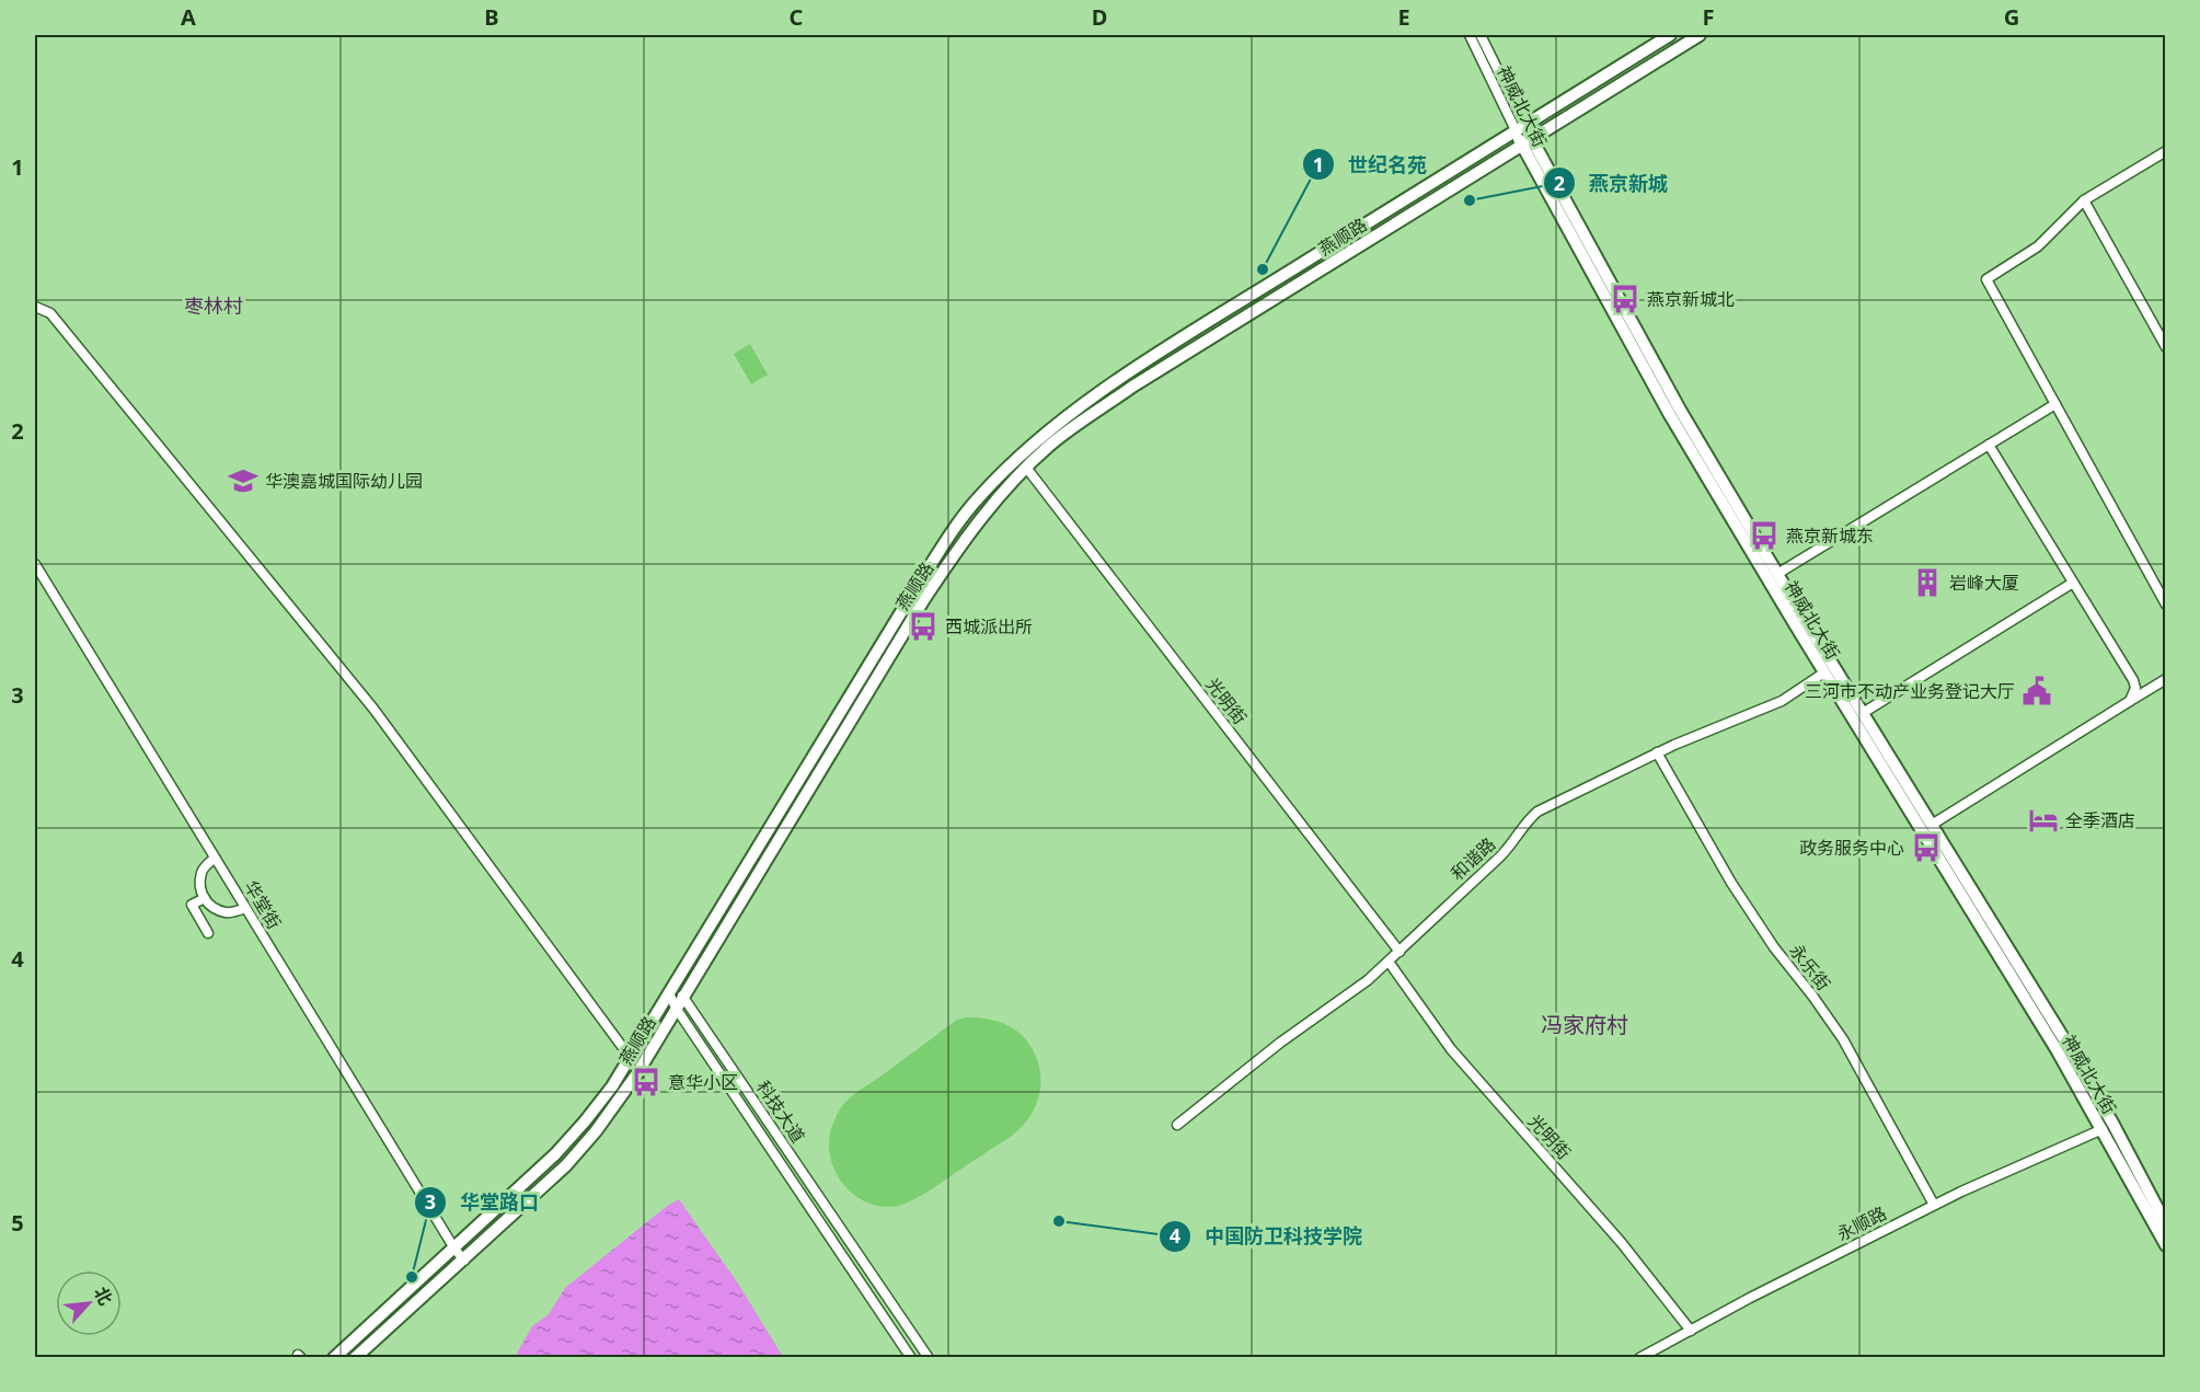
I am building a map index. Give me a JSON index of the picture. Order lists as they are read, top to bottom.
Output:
{
  "streets": {
    "main road": ["神威北大街", "燕顺路"],
    "street": [
      "光明街",
      "和谐路",
      "华堂街",
      "永乐街",
      "科技大道",
      "永顺路"
    ]
  },
  "crossings": [
    ["神威北大街", "燕顺路"],
    ["神威北大街", "和谐路"],
    ["神威北大街", "永顺路"],
    ["燕顺路", "光明街"],
    ["燕顺路", "华堂街"],
    ["燕顺路", "科技大道"],
    ["光明街", "和谐路"],
    ["光明街", "永顺路"],
    ["和谐路", "永乐街"],
    ["永乐街", "永顺路"]
  ],
  "districts": ["枣林村", "冯家府村"],
  "places": {
    "other": [
      "燕京新城",
      "世纪名苑",
      "中国防卫科技学院",
      "华堂路口"
    ],
    "bus stop": [
      "燕京新城北",
      "燕京新城东",
      "西城派出所",
      "政务服务中心",
      "意华小区"
    ],
    "school or university": ["华澳嘉城国际幼儿园"],
    "building": ["岩峰大厦"],
    "public building": ["三河市不动产业务登记大厅"],
    "hotel": ["全季酒店"]
  },
  "north": "top right",
  "grid": {
    "columns": [
      "A",
      "B",
      "C",
      "D",
      "E",
      "F",
      "G"
    ],
    "rows": [
      "1",
      "2",
      "3",
      "4",
      "5"
    ]
  }
}
